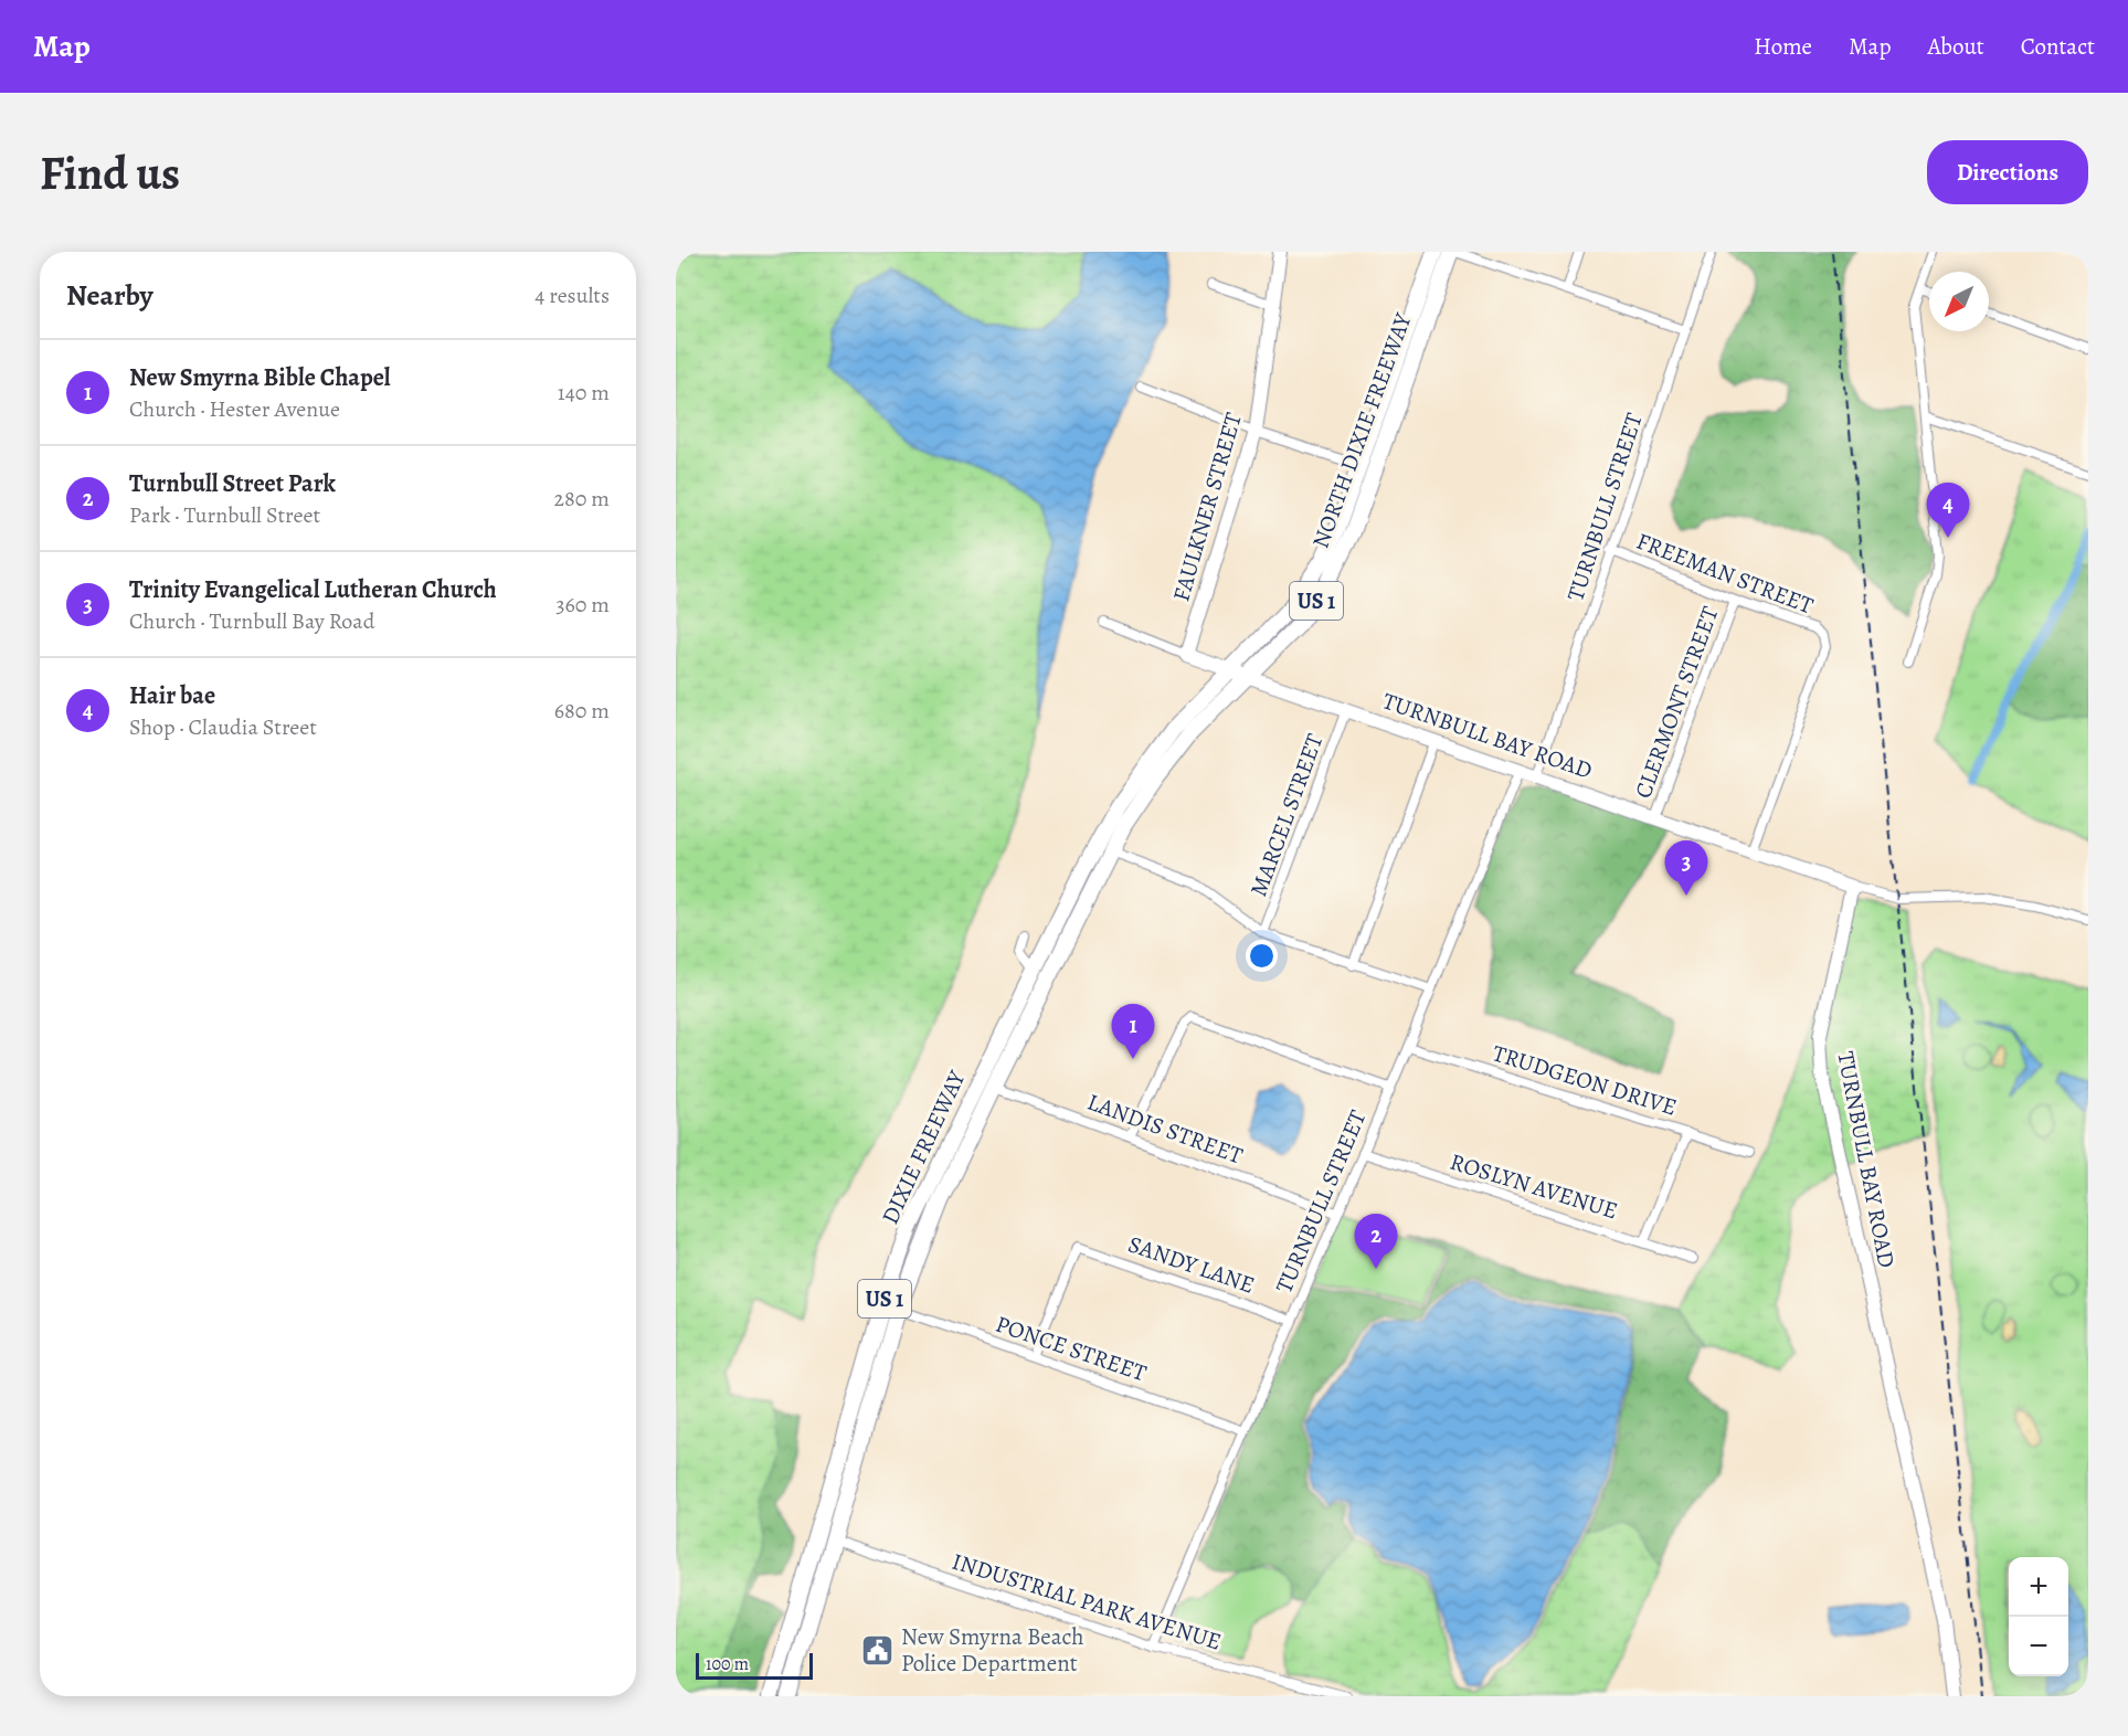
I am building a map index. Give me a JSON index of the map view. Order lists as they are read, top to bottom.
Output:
{
  "streets": {
    "main road": ["NORTH DIXIE FREEWAY", "US 1", "DIXIE FREEWAY"],
    "street": [
      "FAULKNER STREET",
      "TURNBULL STREET",
      "FREEMAN STREET",
      "CLERMONT STREET",
      "TURNBULL BAY ROAD",
      "MARCEL STREET",
      "TRUDGEON DRIVE",
      "LANDIS STREET",
      "ROSLYN AVENUE",
      "SANDY LANE",
      "PONCE STREET",
      "INDUSTRIAL PARK AVENUE"
    ]
  },
  "crossings": [
    ["NORTH DIXIE FREEWAY", "TURNBULL BAY ROAD"],
    ["NORTH DIXIE FREEWAY", "DIXIE FREEWAY"],
    ["FAULKNER STREET", "TURNBULL BAY ROAD"],
    ["TURNBULL STREET", "FREEMAN STREET"],
    ["TURNBULL STREET", "TURNBULL BAY ROAD"],
    ["TURNBULL STREET", "TRUDGEON DRIVE"],
    ["TURNBULL STREET", "LANDIS STREET"],
    ["TURNBULL STREET", "ROSLYN AVENUE"],
    ["TURNBULL STREET", "SANDY LANE"],
    ["TURNBULL STREET", "PONCE STREET"],
    ["TURNBULL STREET", "INDUSTRIAL PARK AVENUE"],
    ["FREEMAN STREET", "CLERMONT STREET"],
    ["FREEMAN STREET", "TURNBULL BAY ROAD"],
    ["CLERMONT STREET", "TURNBULL BAY ROAD"],
    ["TURNBULL BAY ROAD", "MARCEL STREET"],
    ["TURNBULL BAY ROAD", "DIXIE FREEWAY"],
    ["LANDIS STREET", "DIXIE FREEWAY"],
    ["DIXIE FREEWAY", "PONCE STREET"],
    ["DIXIE FREEWAY", "INDUSTRIAL PARK AVENUE"],
    ["SANDY LANE", "PONCE STREET"]
  ],
  "places": {
    "public building": ["New Smyrna Beach Police Department"]
  },
  "scale_bar": "100 m",
  "north": "bottom left",
  "page": {
    "header": "Map",
    "nav": [
      "Home",
      "Map",
      "About",
      "Contact"
    ],
    "buttons": "Directions",
    "title": "Find us",
    "heading": ["Nearby", "4 results"],
    "list": [
      {
        "mark": "1",
        "name": "New Smyrna Bible Chapel",
        "note": "Church · Hester Avenue",
        "value": "140 m"
      },
      {
        "mark": "2",
        "name": "Turnbull Street Park",
        "note": "Park · Turnbull Street",
        "value": "280 m"
      },
      {
        "mark": "3",
        "name": "Trinity Evangelical Lutheran Church",
        "note": "Church · Turnbull Bay Road",
        "value": "360 m"
      },
      {
        "mark": "4",
        "name": "Hair bae",
        "note": "Shop · Claudia Street",
        "value": "680 m"
      }
    ],
    "pins": [
      "4",
      "3",
      "1",
      "2"
    ],
    "map_buttons": ["+", "−"],
    "scale": "100 m"
  }
}
